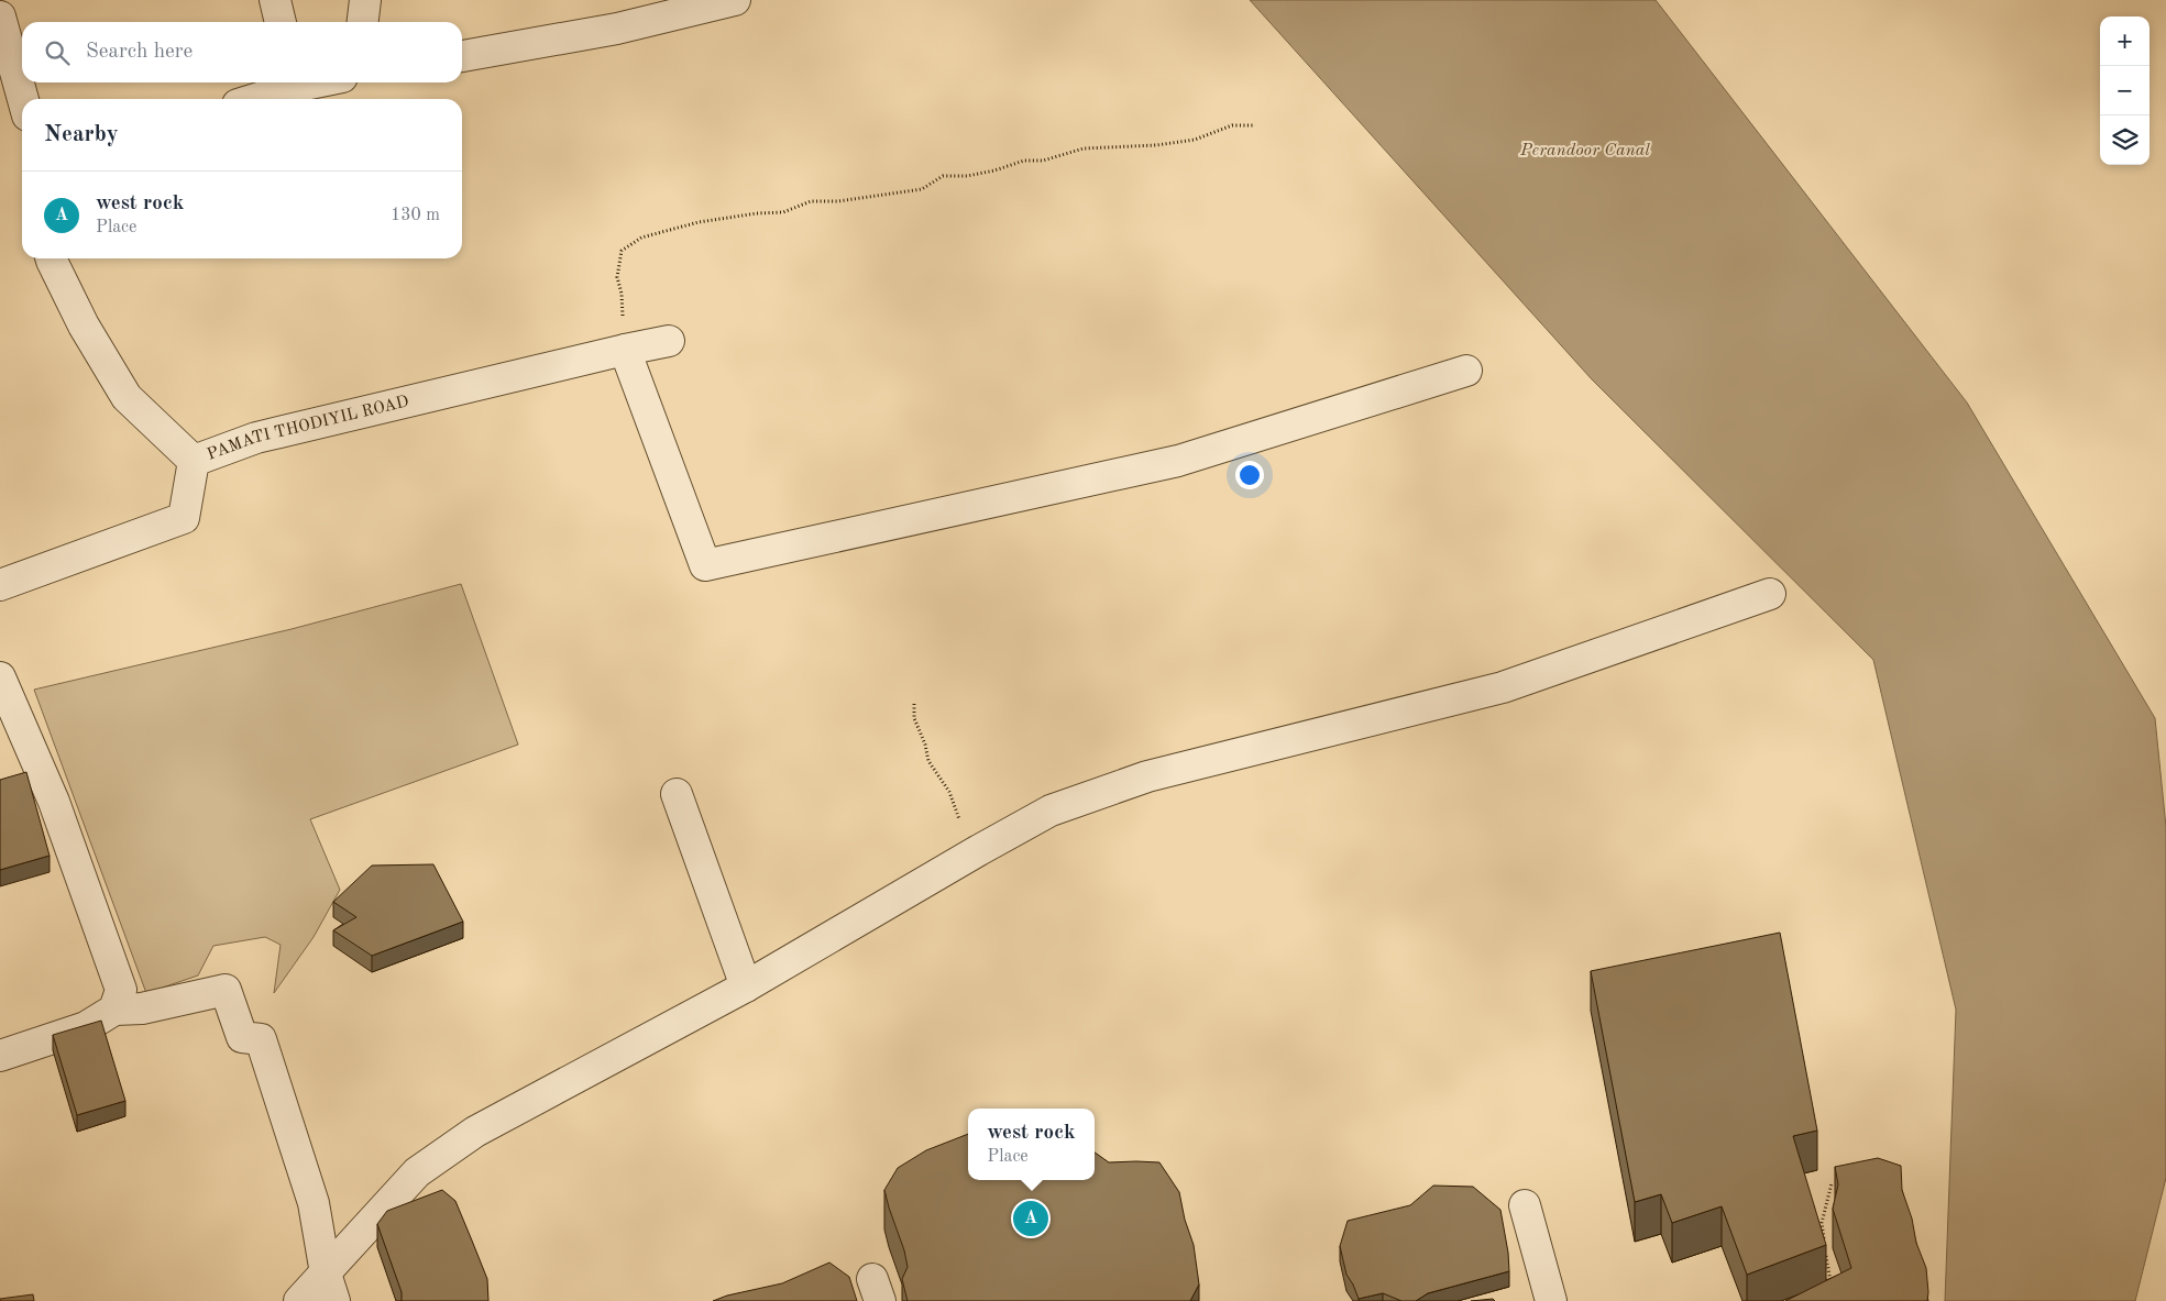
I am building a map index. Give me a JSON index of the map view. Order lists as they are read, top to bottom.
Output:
{
  "streets": {
    "street": ["PAMATI THODIYIL ROAD"]
  },
  "water": ["Perandoor Canal"],
  "page": {
    "map_buttons": ["+", "−"],
    "search": "Search here",
    "heading": "Nearby",
    "list": [
      {
        "mark": "A",
        "name": "west rock",
        "note": "Place",
        "value": "130 m"
      }
    ],
    "popup": ["west rock", "Place"],
    "pins": "A"
  }
}
